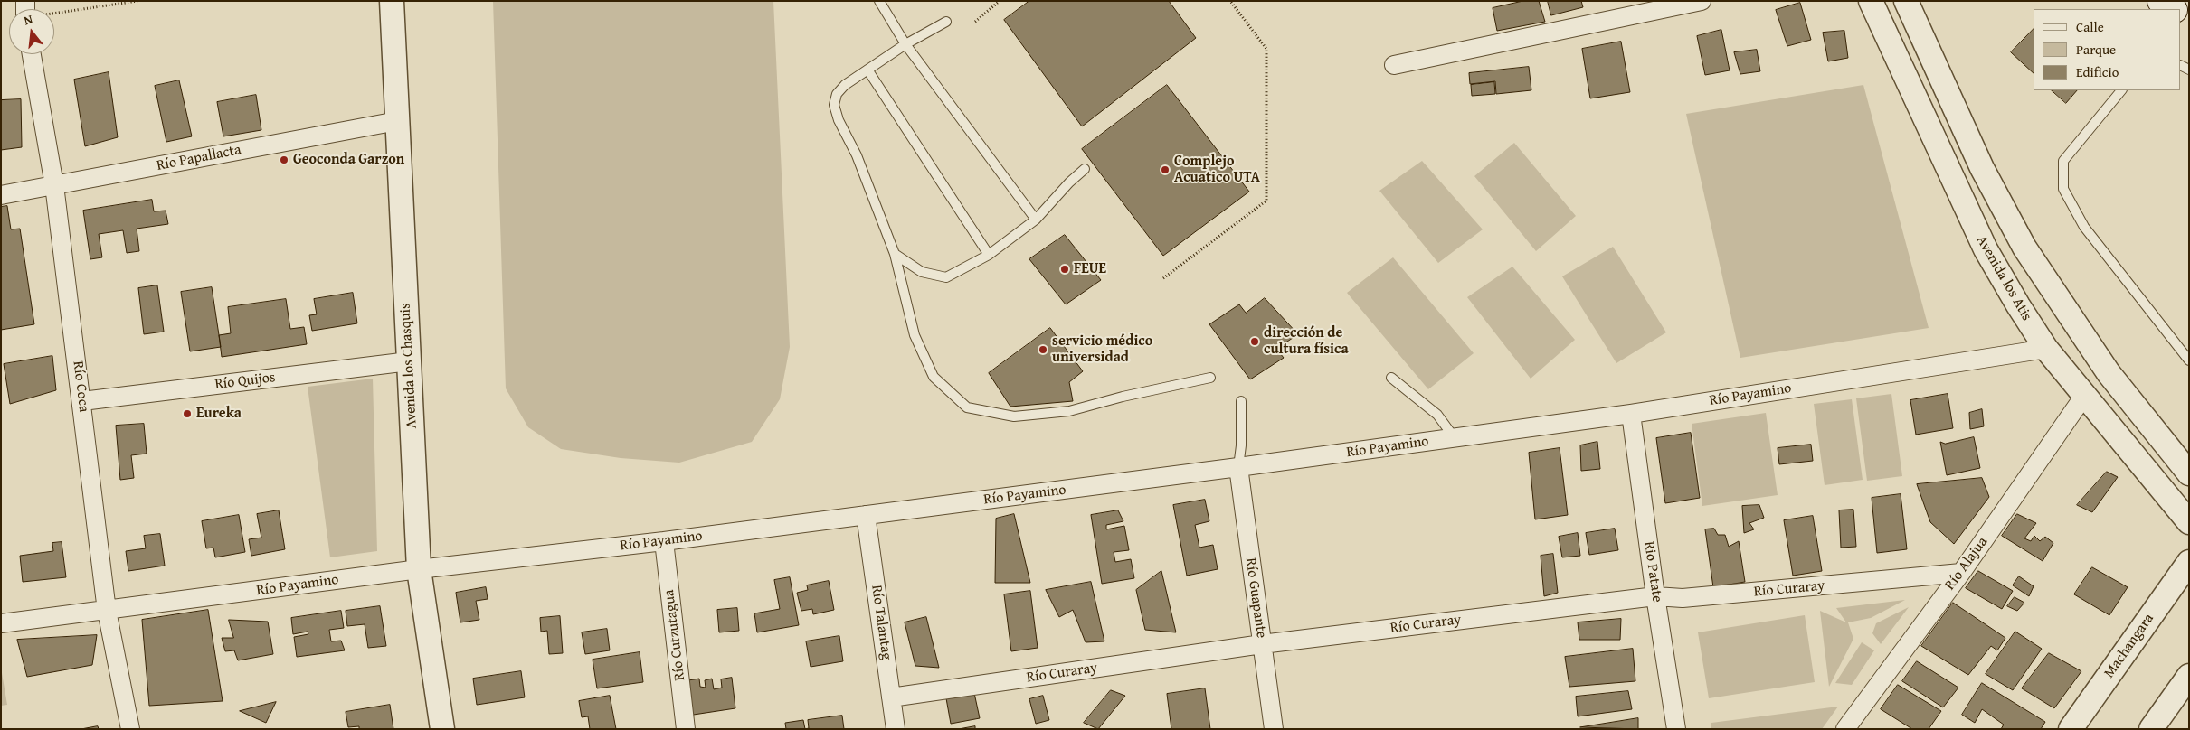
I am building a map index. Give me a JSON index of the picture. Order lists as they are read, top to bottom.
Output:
{
  "streets": {
    "street": [
      "Río Papallacta",
      "Avenida los Atis",
      "Avenida los Chasquis",
      "Río Quijos",
      "Río Coca",
      "Río Payamino",
      "Río Alajua",
      "Rio Patate",
      "Río Curaray",
      "Río Guapante",
      "Río Talantag",
      "Río Cutzutagua",
      "Machangara"
    ]
  },
  "crossings": [
    ["Río Papallacta", "Avenida los Chasquis"],
    ["Río Papallacta", "Río Coca"],
    ["Avenida los Atis", "Río Payamino"],
    ["Avenida los Atis", "Río Alajua"],
    ["Avenida los Chasquis", "Río Quijos"],
    ["Avenida los Chasquis", "Río Payamino"],
    ["Río Quijos", "Río Coca"],
    ["Río Coca", "Río Payamino"],
    ["Río Payamino", "Rio Patate"],
    ["Río Payamino", "Río Guapante"],
    ["Río Payamino", "Río Talantag"],
    ["Río Payamino", "Río Cutzutagua"],
    ["Río Alajua", "Río Curaray"],
    ["Rio Patate", "Río Curaray"],
    ["Río Curaray", "Río Guapante"],
    ["Río Curaray", "Río Talantag"]
  ],
  "places": [
    "Geoconda Garzon",
    "Complejo Acuatico UTA",
    "FEUE",
    "dirección de cultura física",
    "servicio médico universidad",
    "Eureka"
  ],
  "legend": ["Calle", "Parque", "Edificio"],
  "north": "top"
}
